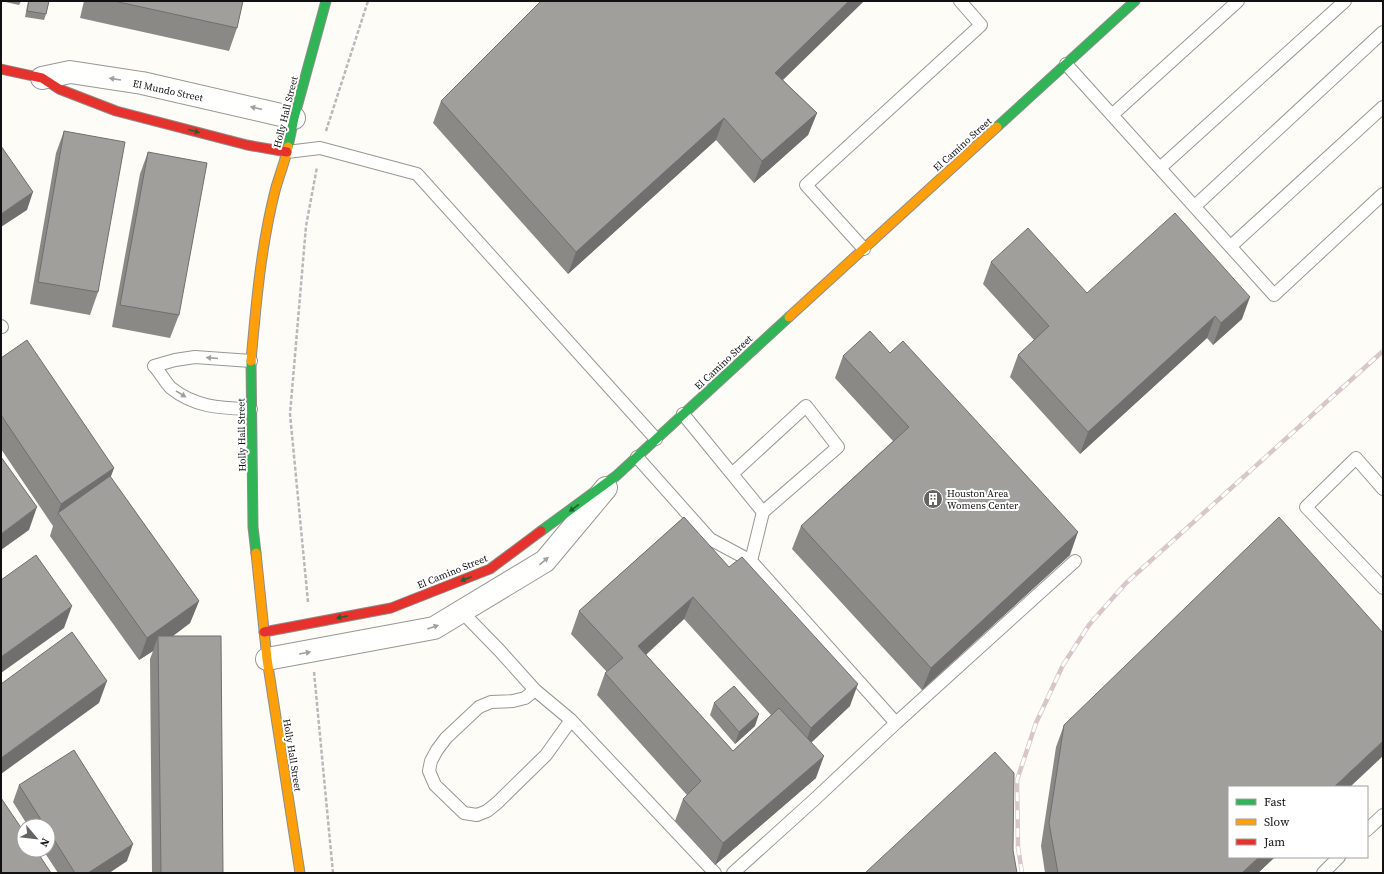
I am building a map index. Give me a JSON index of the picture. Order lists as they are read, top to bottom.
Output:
{
  "streets": {
    "street": ["El Mundo Street", "Holly Hall Street", "El Camino Street"]
  },
  "crossings": [
    ["El Mundo Street", "Holly Hall Street"],
    ["Holly Hall Street", "El Camino Street"]
  ],
  "places": {
    "building": ["Houston Area Womens Center"]
  },
  "legend": ["Fast", "Slow", "Jam"],
  "north": "bottom right"
}
